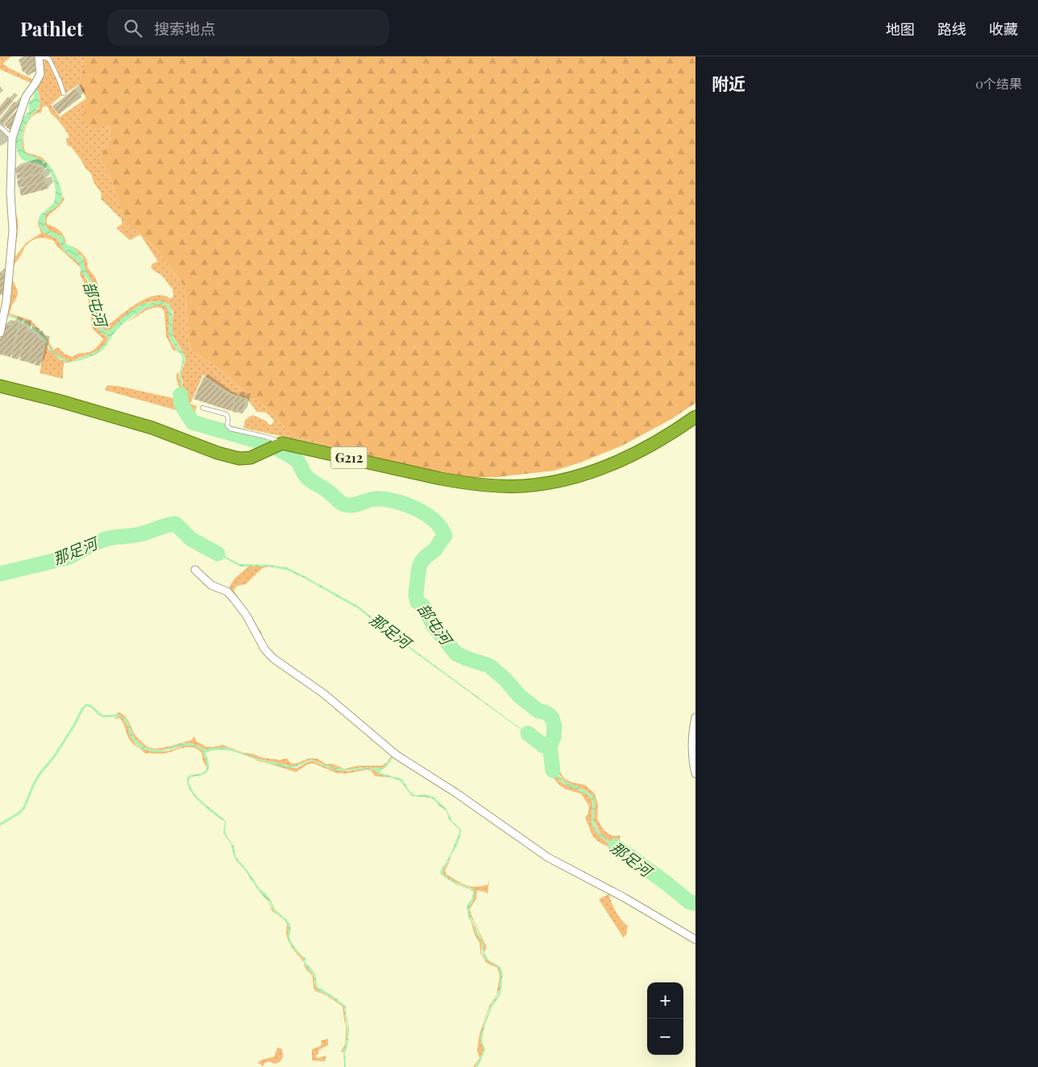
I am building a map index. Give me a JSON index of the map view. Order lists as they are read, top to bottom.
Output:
{
  "streets": {
    "highway": ["G212"]
  },
  "water": ["部屯河", "那足河"],
  "page": {
    "header": "Pathlet",
    "search": "搜索地点",
    "nav": ["地图", "路线", "收藏"],
    "heading": ["附近", "0个结果"],
    "map_buttons": ["+", "−"]
  }
}
